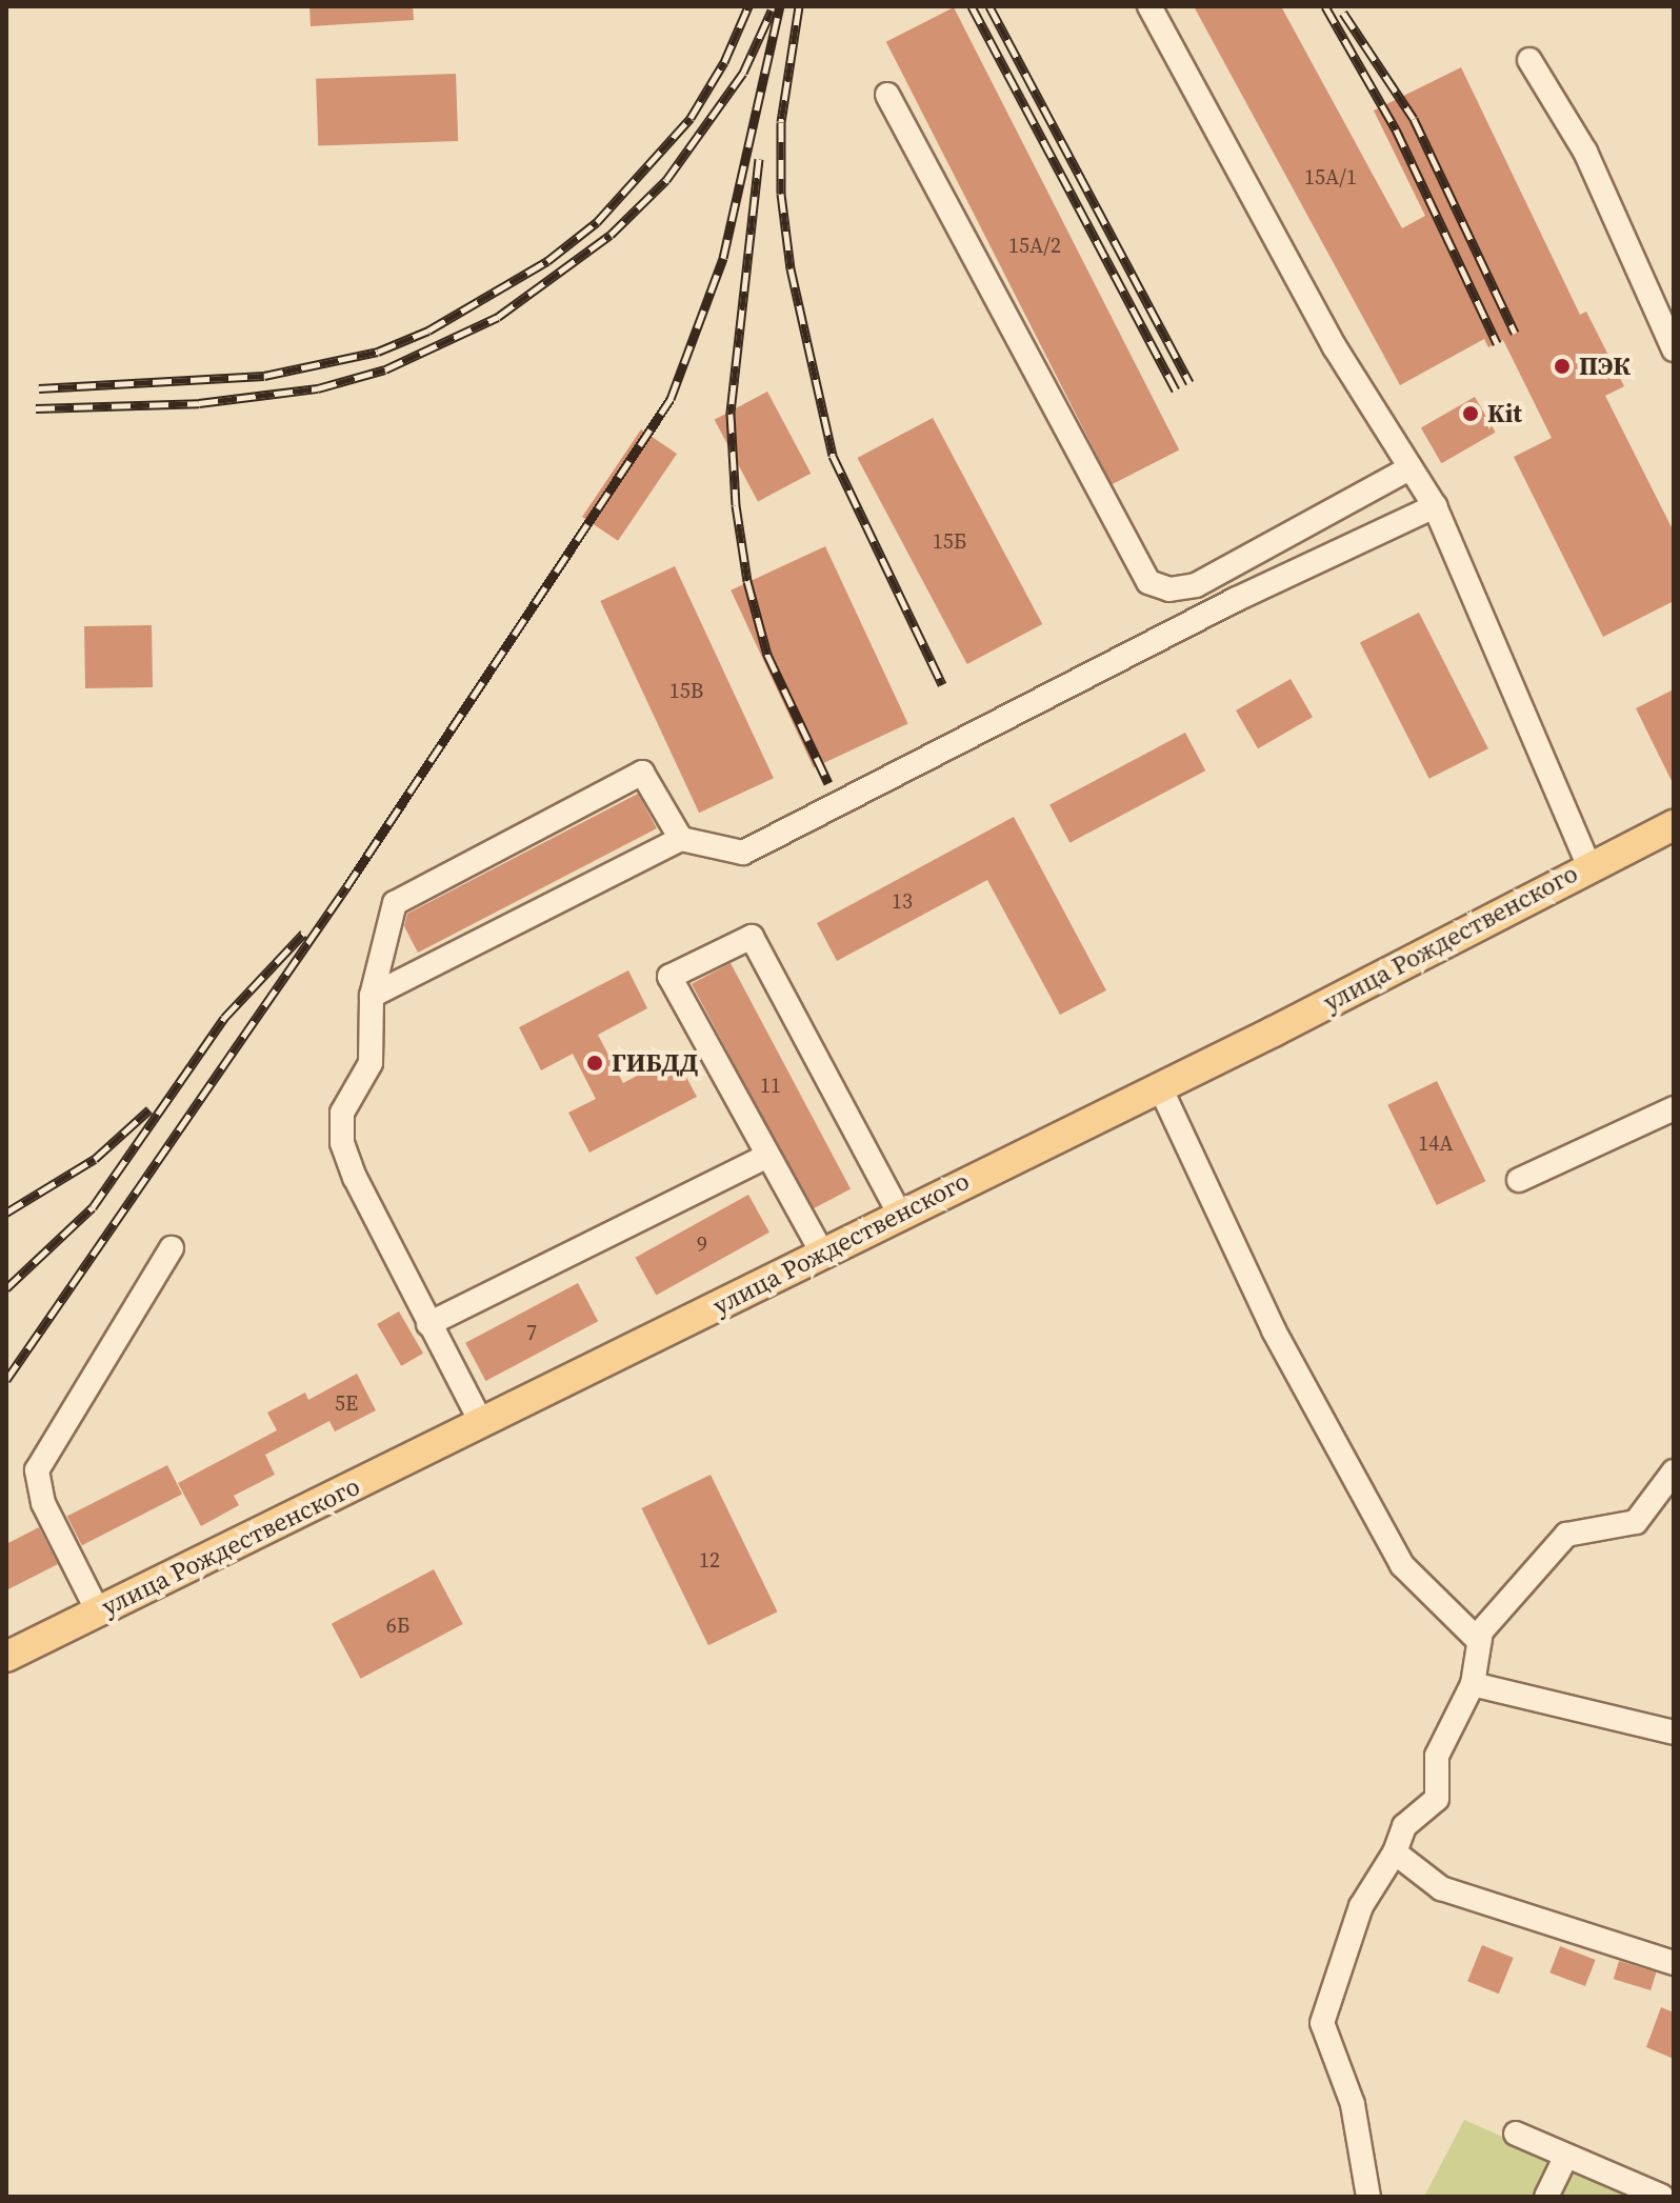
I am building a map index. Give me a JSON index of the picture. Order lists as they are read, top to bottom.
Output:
{
  "streets": {
    "main road": ["улица Рождественского"]
  },
  "places": ["ПЭК", "Kit", "ГИБДД"],
  "house_numbers": [
    "15А/1",
    "15А/2",
    "15Б",
    "15В",
    "13",
    "11",
    "14А",
    "9",
    "7",
    "5Е",
    "12",
    "6Б"
  ]
}
